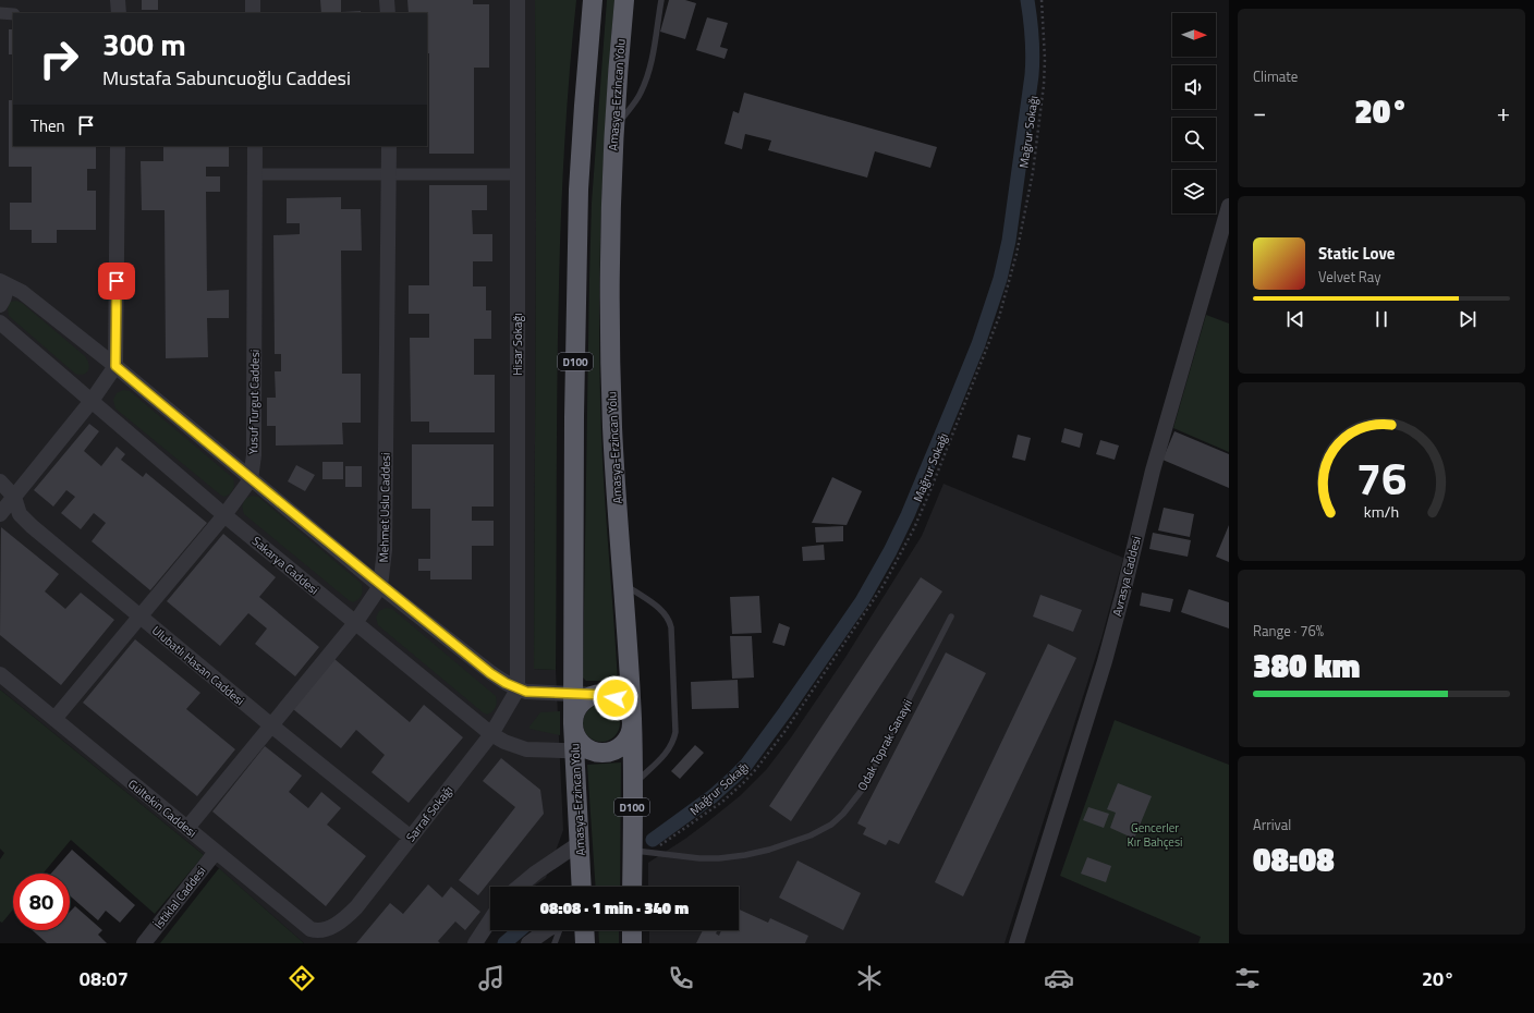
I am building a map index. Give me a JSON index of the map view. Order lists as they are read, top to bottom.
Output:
{
  "streets": {
    "highway": ["Amasya-Erzincan Yolu", "D100"],
    "street": [
      "Hisar Sokağı",
      "Yusuf Turgut Caddesi",
      "Mehmet Uslu Caddesi",
      "Sakarya Caddesi",
      "Avrasya Caddesi",
      "Ulubatlı Hasan Caddesi",
      "Gültekin Caddesi",
      "Sarraf Sokağı",
      "İstiklal Caddesi"
    ],
    "lane": ["Odak Toprak Sanayii"],
    "path": ["Mağrur Sokağı"]
  },
  "crossings": [
    ["Amasya-Erzincan Yolu", "Mağrur Sokağı"],
    ["Amasya-Erzincan Yolu", "Sakarya Caddesi"],
    ["Amasya-Erzincan Yolu", "Odak Toprak Sanayii"],
    ["Mağrur Sokağı", "Odak Toprak Sanayii"],
    ["Hisar Sokağı", "Sarraf Sokağı"],
    ["Mehmet Uslu Caddesi", "Sakarya Caddesi"],
    ["Mehmet Uslu Caddesi", "Ulubatlı Hasan Caddesi"],
    ["Mehmet Uslu Caddesi", "Gültekin Caddesi"],
    ["Sakarya Caddesi", "Sarraf Sokağı"],
    ["Ulubatlı Hasan Caddesi", "Sarraf Sokağı"],
    ["Gültekin Caddesi", "Sarraf Sokağı"],
    ["Gültekin Caddesi", "İstiklal Caddesi"]
  ],
  "parks": ["Gencerler Kır Bahçesi"],
  "north": "right",
  "page": {
    "tile": [
      "Climate",
      ["Range · 76%", "380 km"],
      ["Arrival", "08:08"]
    ],
    "turn": ["300 m", "Mustafa Sabuncuoğlu Caddesi"],
    "heat": ["−", "20°", "+"],
    "then": "Then",
    "song": ["Static Love", "Velvet Ray"],
    "limit": "80",
    "trip": "08:08 · 1 min · 340 m",
    "tabs": ["08:07", "20°"],
    "gauge": ["76", "km/h"]
  }
}
